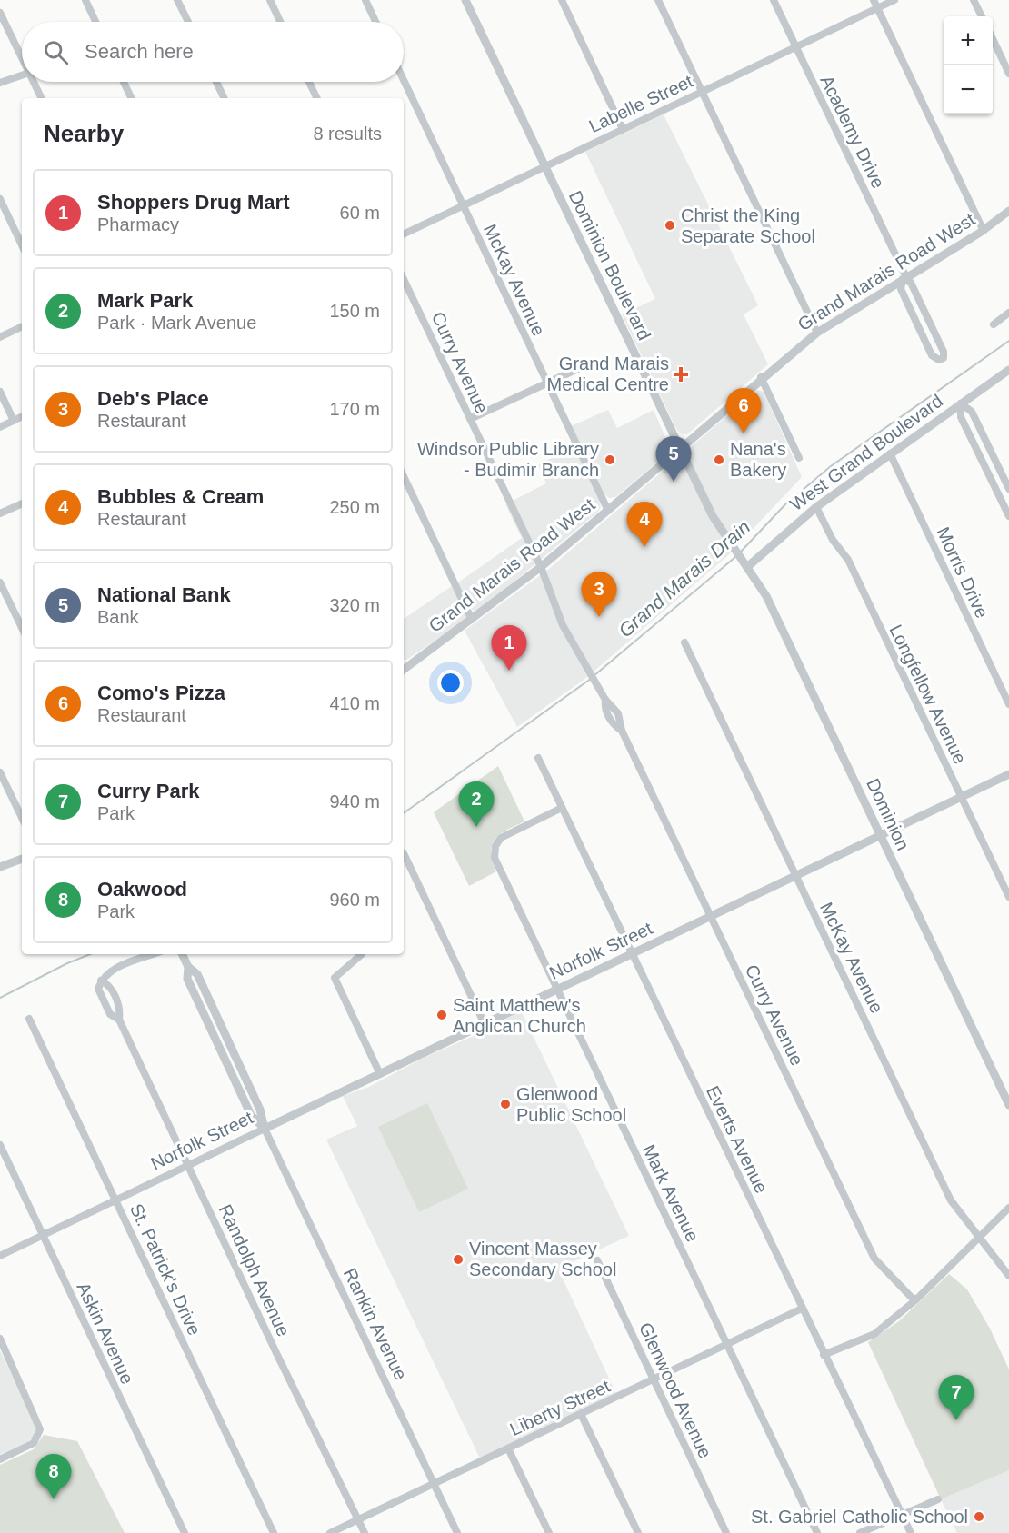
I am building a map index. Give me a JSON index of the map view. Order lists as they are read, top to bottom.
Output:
{
  "streets": {
    "street": [
      "Labelle Street",
      "Academy Drive",
      "Dominion Boulevard",
      "Grand Marais Road West",
      "McKay Avenue",
      "Curry Avenue",
      "West Grand Boulevard",
      "Morris Drive",
      "Longfellow Avenue",
      "Dominion",
      "Norfolk Street",
      "Everts Avenue",
      "Mark Avenue",
      "St. Patrick's Drive",
      "Randolph Avenue",
      "Rankin Avenue",
      "Askin Avenue",
      "Glenwood Avenue",
      "Liberty Street"
    ]
  },
  "crossings": [
    ["Labelle Street", "Academy Drive"],
    ["Labelle Street", "Dominion Boulevard"],
    ["Labelle Street", "McKay Avenue"],
    ["Academy Drive", "Grand Marais Road West"],
    ["Dominion Boulevard", "Grand Marais Road West"],
    ["Dominion Boulevard", "Dominion"],
    ["Grand Marais Road West", "McKay Avenue"],
    ["Grand Marais Road West", "Curry Avenue"],
    ["McKay Avenue", "Norfolk Street"],
    ["Curry Avenue", "Norfolk Street"],
    ["West Grand Boulevard", "Morris Drive"],
    ["West Grand Boulevard", "Longfellow Avenue"],
    ["West Grand Boulevard", "Dominion"],
    ["Longfellow Avenue", "Norfolk Street"],
    ["Dominion", "Norfolk Street"],
    ["Norfolk Street", "Everts Avenue"],
    ["Norfolk Street", "Mark Avenue"],
    ["Norfolk Street", "St. Patrick's Drive"],
    ["Norfolk Street", "Randolph Avenue"],
    ["Norfolk Street", "Rankin Avenue"],
    ["Norfolk Street", "Askin Avenue"],
    ["Everts Avenue", "Mark Avenue"],
    ["Everts Avenue", "Liberty Street"],
    ["Mark Avenue", "Liberty Street"],
    ["Randolph Avenue", "Liberty Street"],
    ["Rankin Avenue", "Liberty Street"],
    ["Glenwood Avenue", "Liberty Street"]
  ],
  "water": ["Grand Marais Drain"],
  "places": {
    "other": [
      "Christ the King Separate School",
      "Windsor Public Library - Budimir Branch",
      "Nana's Bakery",
      "Saint Matthew's Anglican Church",
      "Glenwood Public School",
      "Vincent Massey Secondary School",
      "St. Gabriel Catholic School"
    ],
    "health": ["Grand Marais Medical Centre"]
  },
  "page": {
    "map_buttons": ["+", "−"],
    "search": "Search here",
    "heading": ["Nearby", "8 results"],
    "list": [
      {
        "mark": "1",
        "name": "Shoppers Drug Mart",
        "note": "Pharmacy",
        "value": "60 m"
      },
      {
        "mark": "2",
        "name": "Mark Park",
        "note": "Park · Mark Avenue",
        "value": "150 m"
      },
      {
        "mark": "3",
        "name": "Deb's Place",
        "note": "Restaurant",
        "value": "170 m"
      },
      {
        "mark": "4",
        "name": "Bubbles & Cream",
        "note": "Restaurant",
        "value": "250 m"
      },
      {
        "mark": "5",
        "name": "National Bank",
        "note": "Bank",
        "value": "320 m"
      },
      {
        "mark": "6",
        "name": "Como's Pizza",
        "note": "Restaurant",
        "value": "410 m"
      },
      {
        "mark": "7",
        "name": "Curry Park",
        "note": "Park",
        "value": "940 m"
      },
      {
        "mark": "8",
        "name": "Oakwood",
        "note": "Park",
        "value": "960 m"
      }
    ],
    "pins": [
      "6",
      "5",
      "4",
      "3",
      "1",
      "2",
      "7",
      "8"
    ]
  }
}
